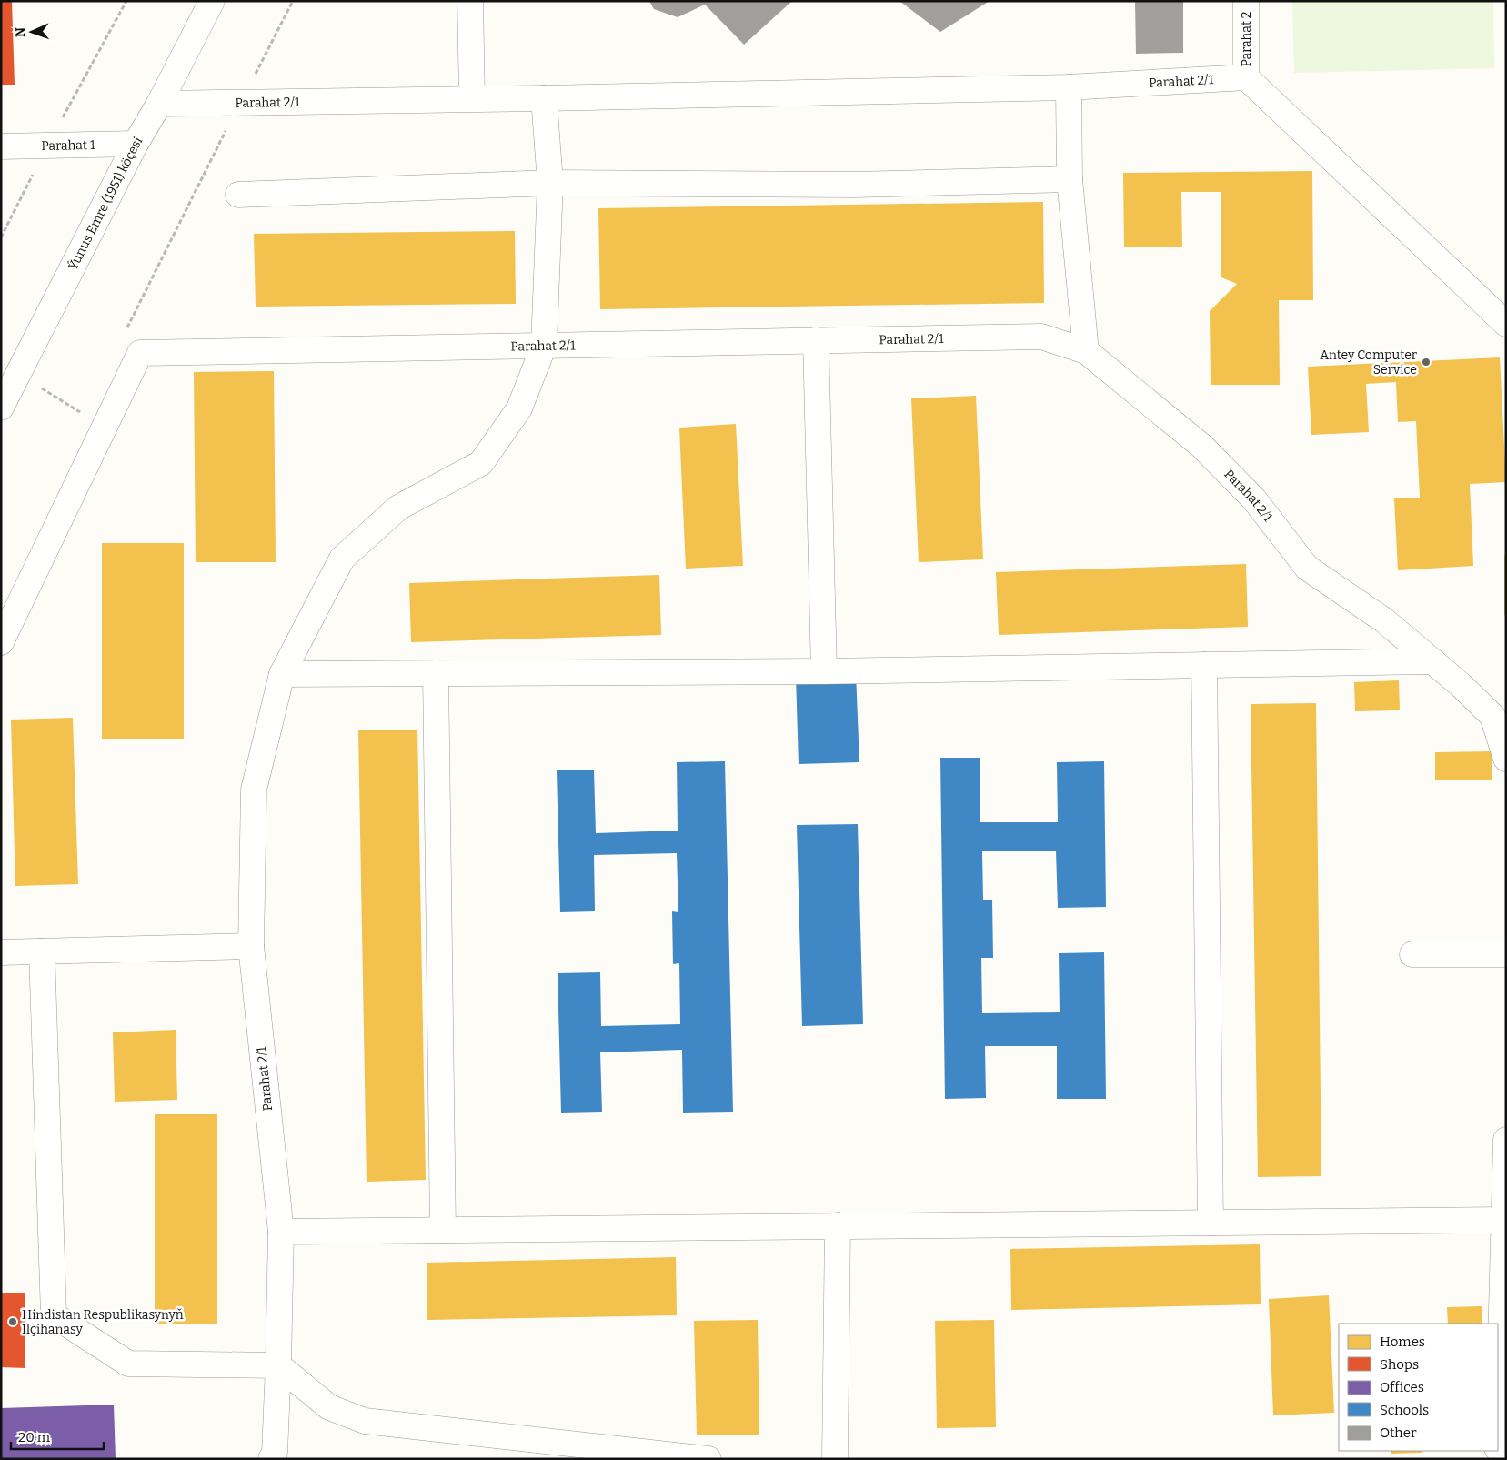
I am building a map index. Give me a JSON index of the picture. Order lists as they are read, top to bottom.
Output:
{
  "streets": {
    "street": [
      "Parahat 2",
      "Parahat 2/1",
      "Parahat 1",
      "Ýunus Emre (1951) köçesi"
    ]
  },
  "crossings": [
    ["Parahat 2", "Parahat 2/1"],
    ["Parahat 2/1", "Ýunus Emre (1951) köçesi"],
    ["Parahat 1", "Ýunus Emre (1951) köçesi"]
  ],
  "places": ["Antey Computer Service", "Hindistan Respublikasynyň Ilçihanasy"],
  "legend": [
    "Homes",
    "Shops",
    "Offices",
    "Schools",
    "Other"
  ],
  "scale_bar": "20 m",
  "north": "left"
}
